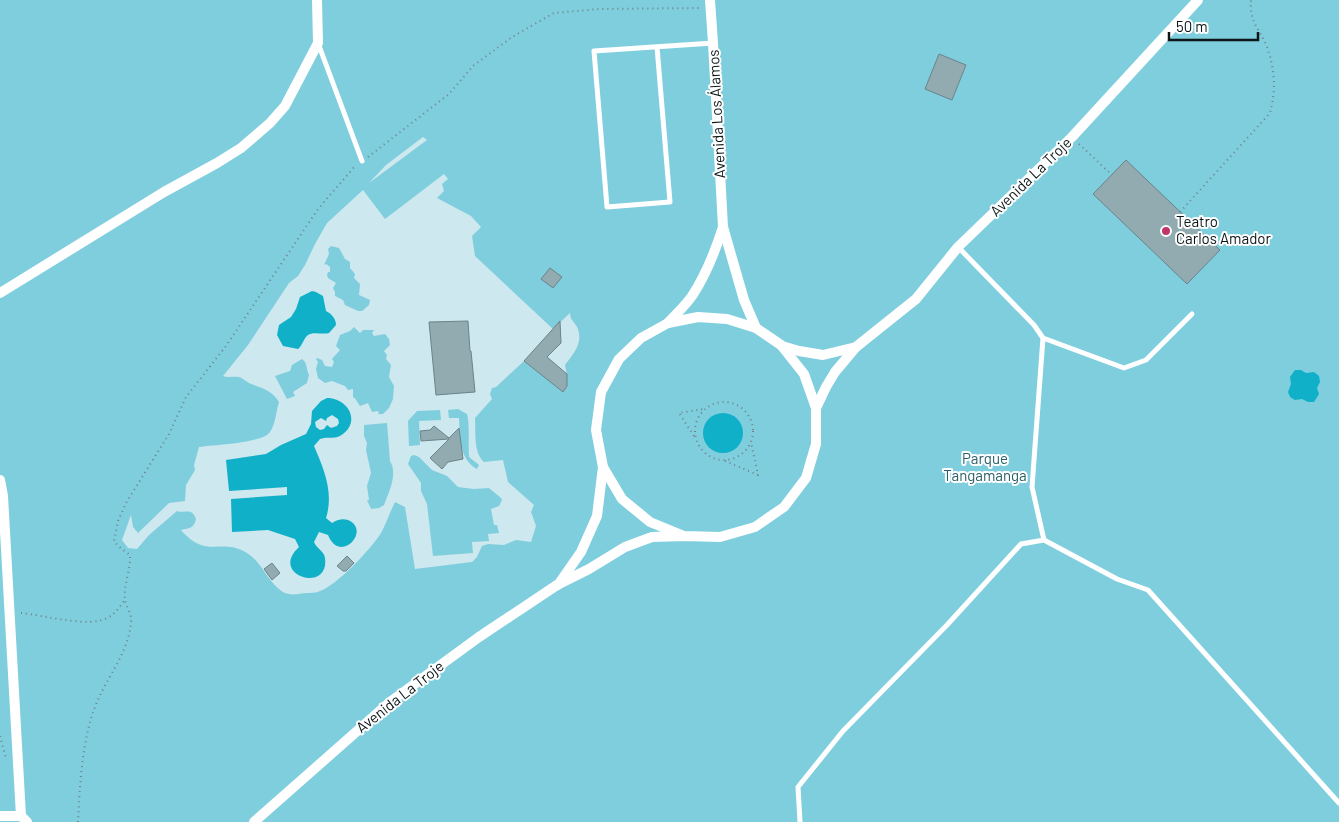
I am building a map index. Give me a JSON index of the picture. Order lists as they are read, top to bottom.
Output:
{
  "streets": {
    "street": ["Avenida Los Álamos", "Avenida La Troje"]
  },
  "parks": ["Parque Tangamanga"],
  "places": ["Teatro Carlos Amador"],
  "scale_bar": "50 m"
}
